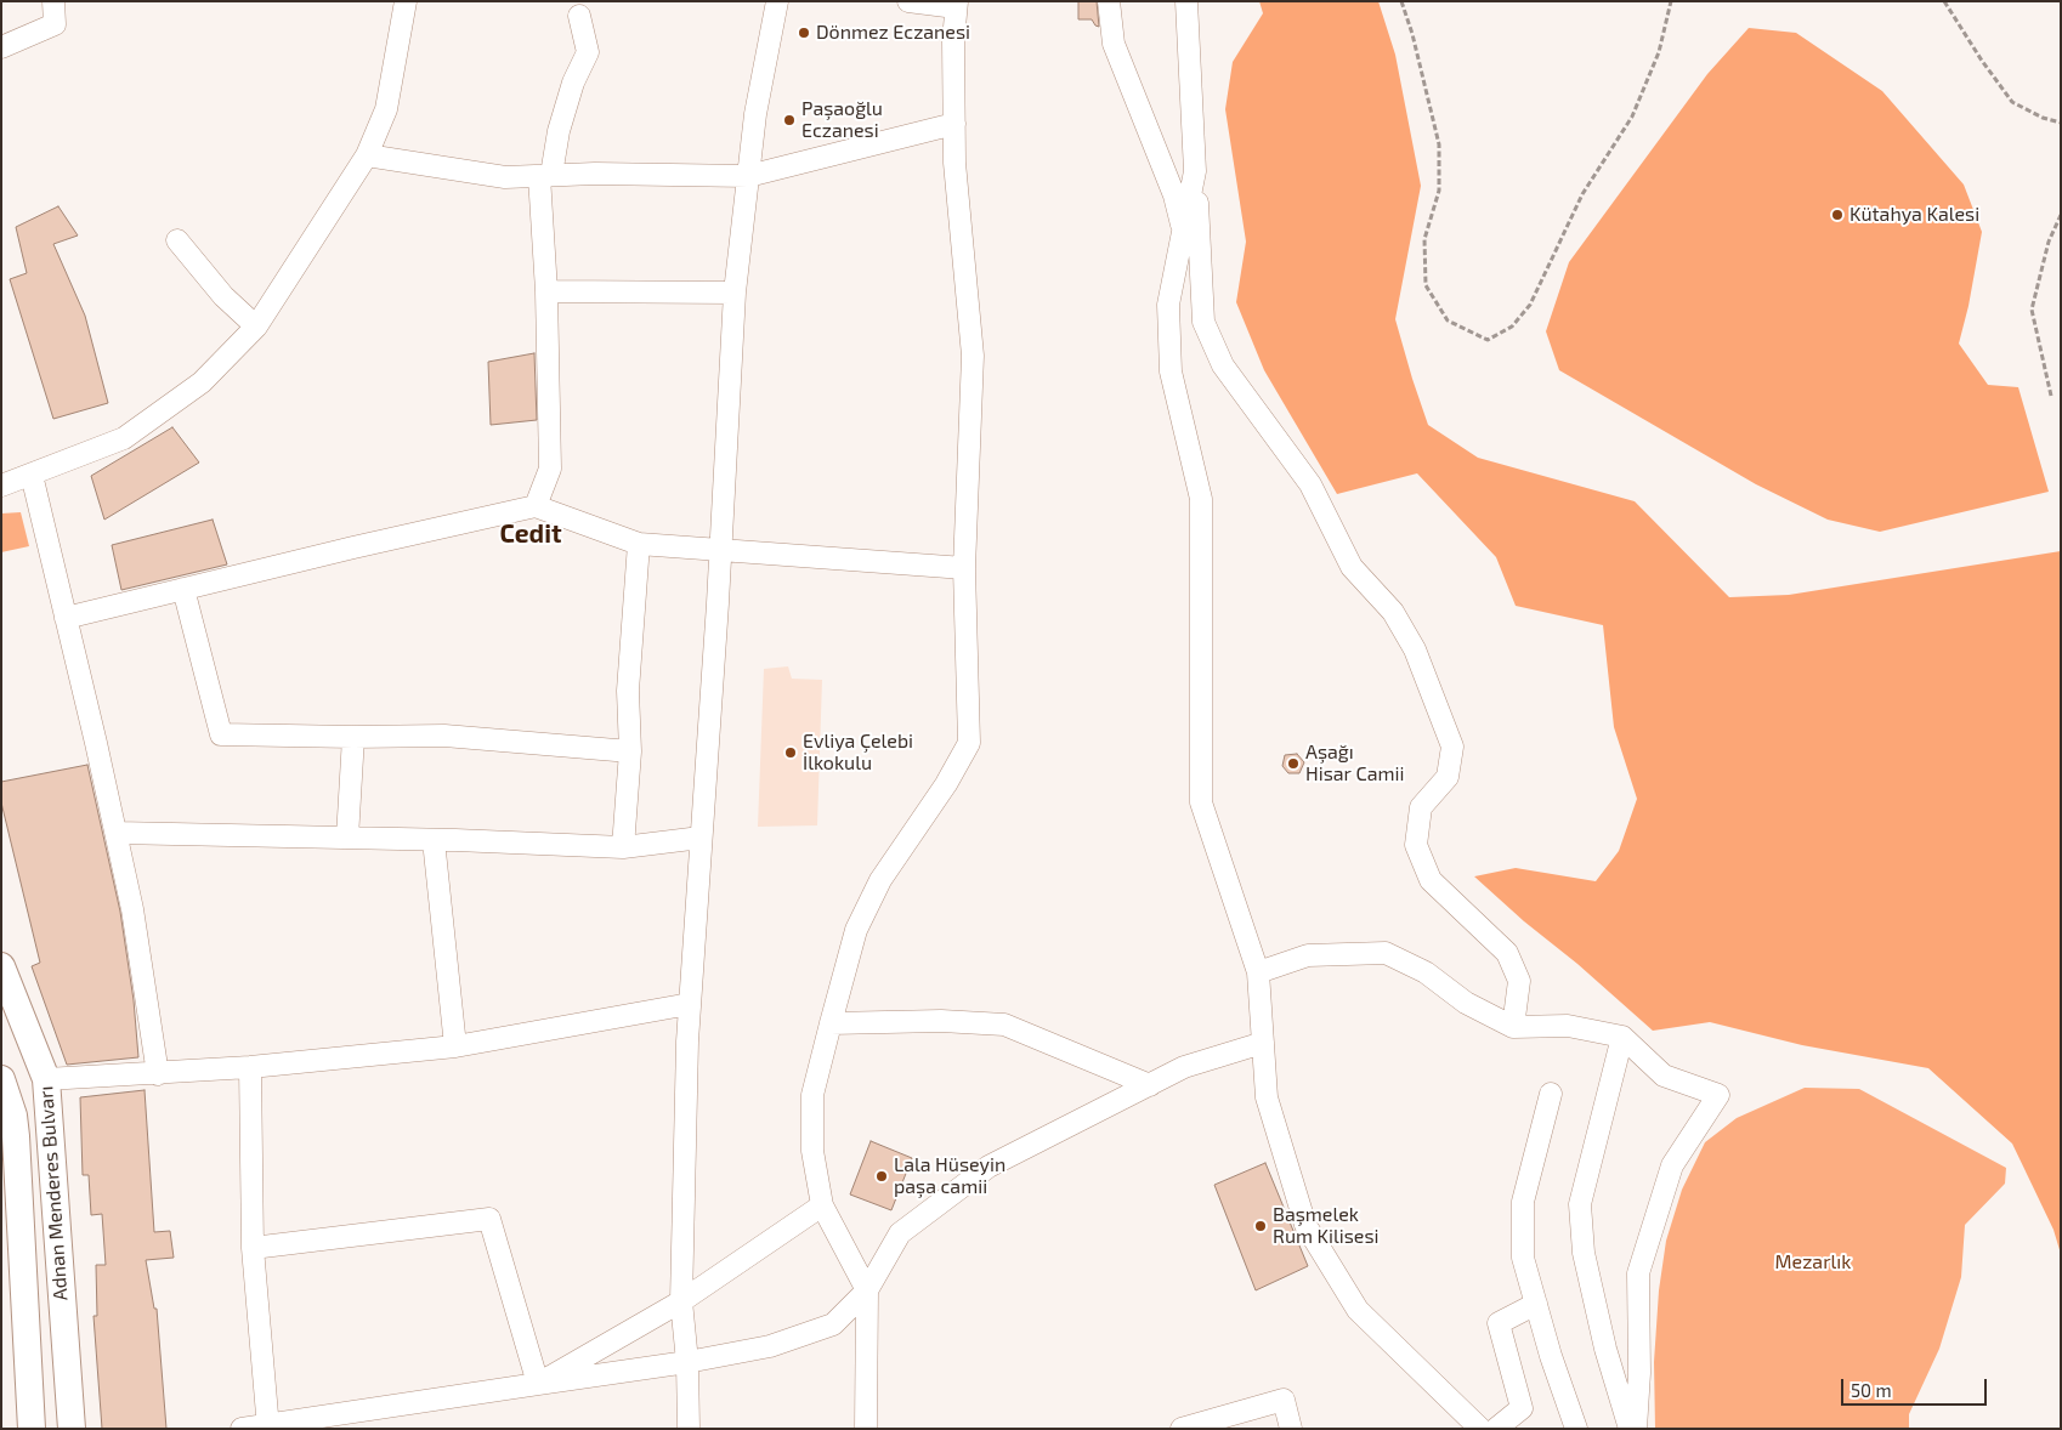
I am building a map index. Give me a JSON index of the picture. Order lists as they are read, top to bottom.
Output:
{
  "streets": {
    "main road": ["Adnan Menderes Bulvarı"]
  },
  "districts": ["Cedit"],
  "parks": ["Mezarlık"],
  "places": [
    "Dönmez Eczanesi",
    "Paşaoğlu Eczanesi",
    "Kütahya Kalesi",
    "Evliya Çelebi İlkokulu",
    "Aşağı Hisar Camii",
    "Lala Hüseyin paşa camii",
    "Başmelek Rum Kilisesi"
  ],
  "scale_bar": "50 m"
}
